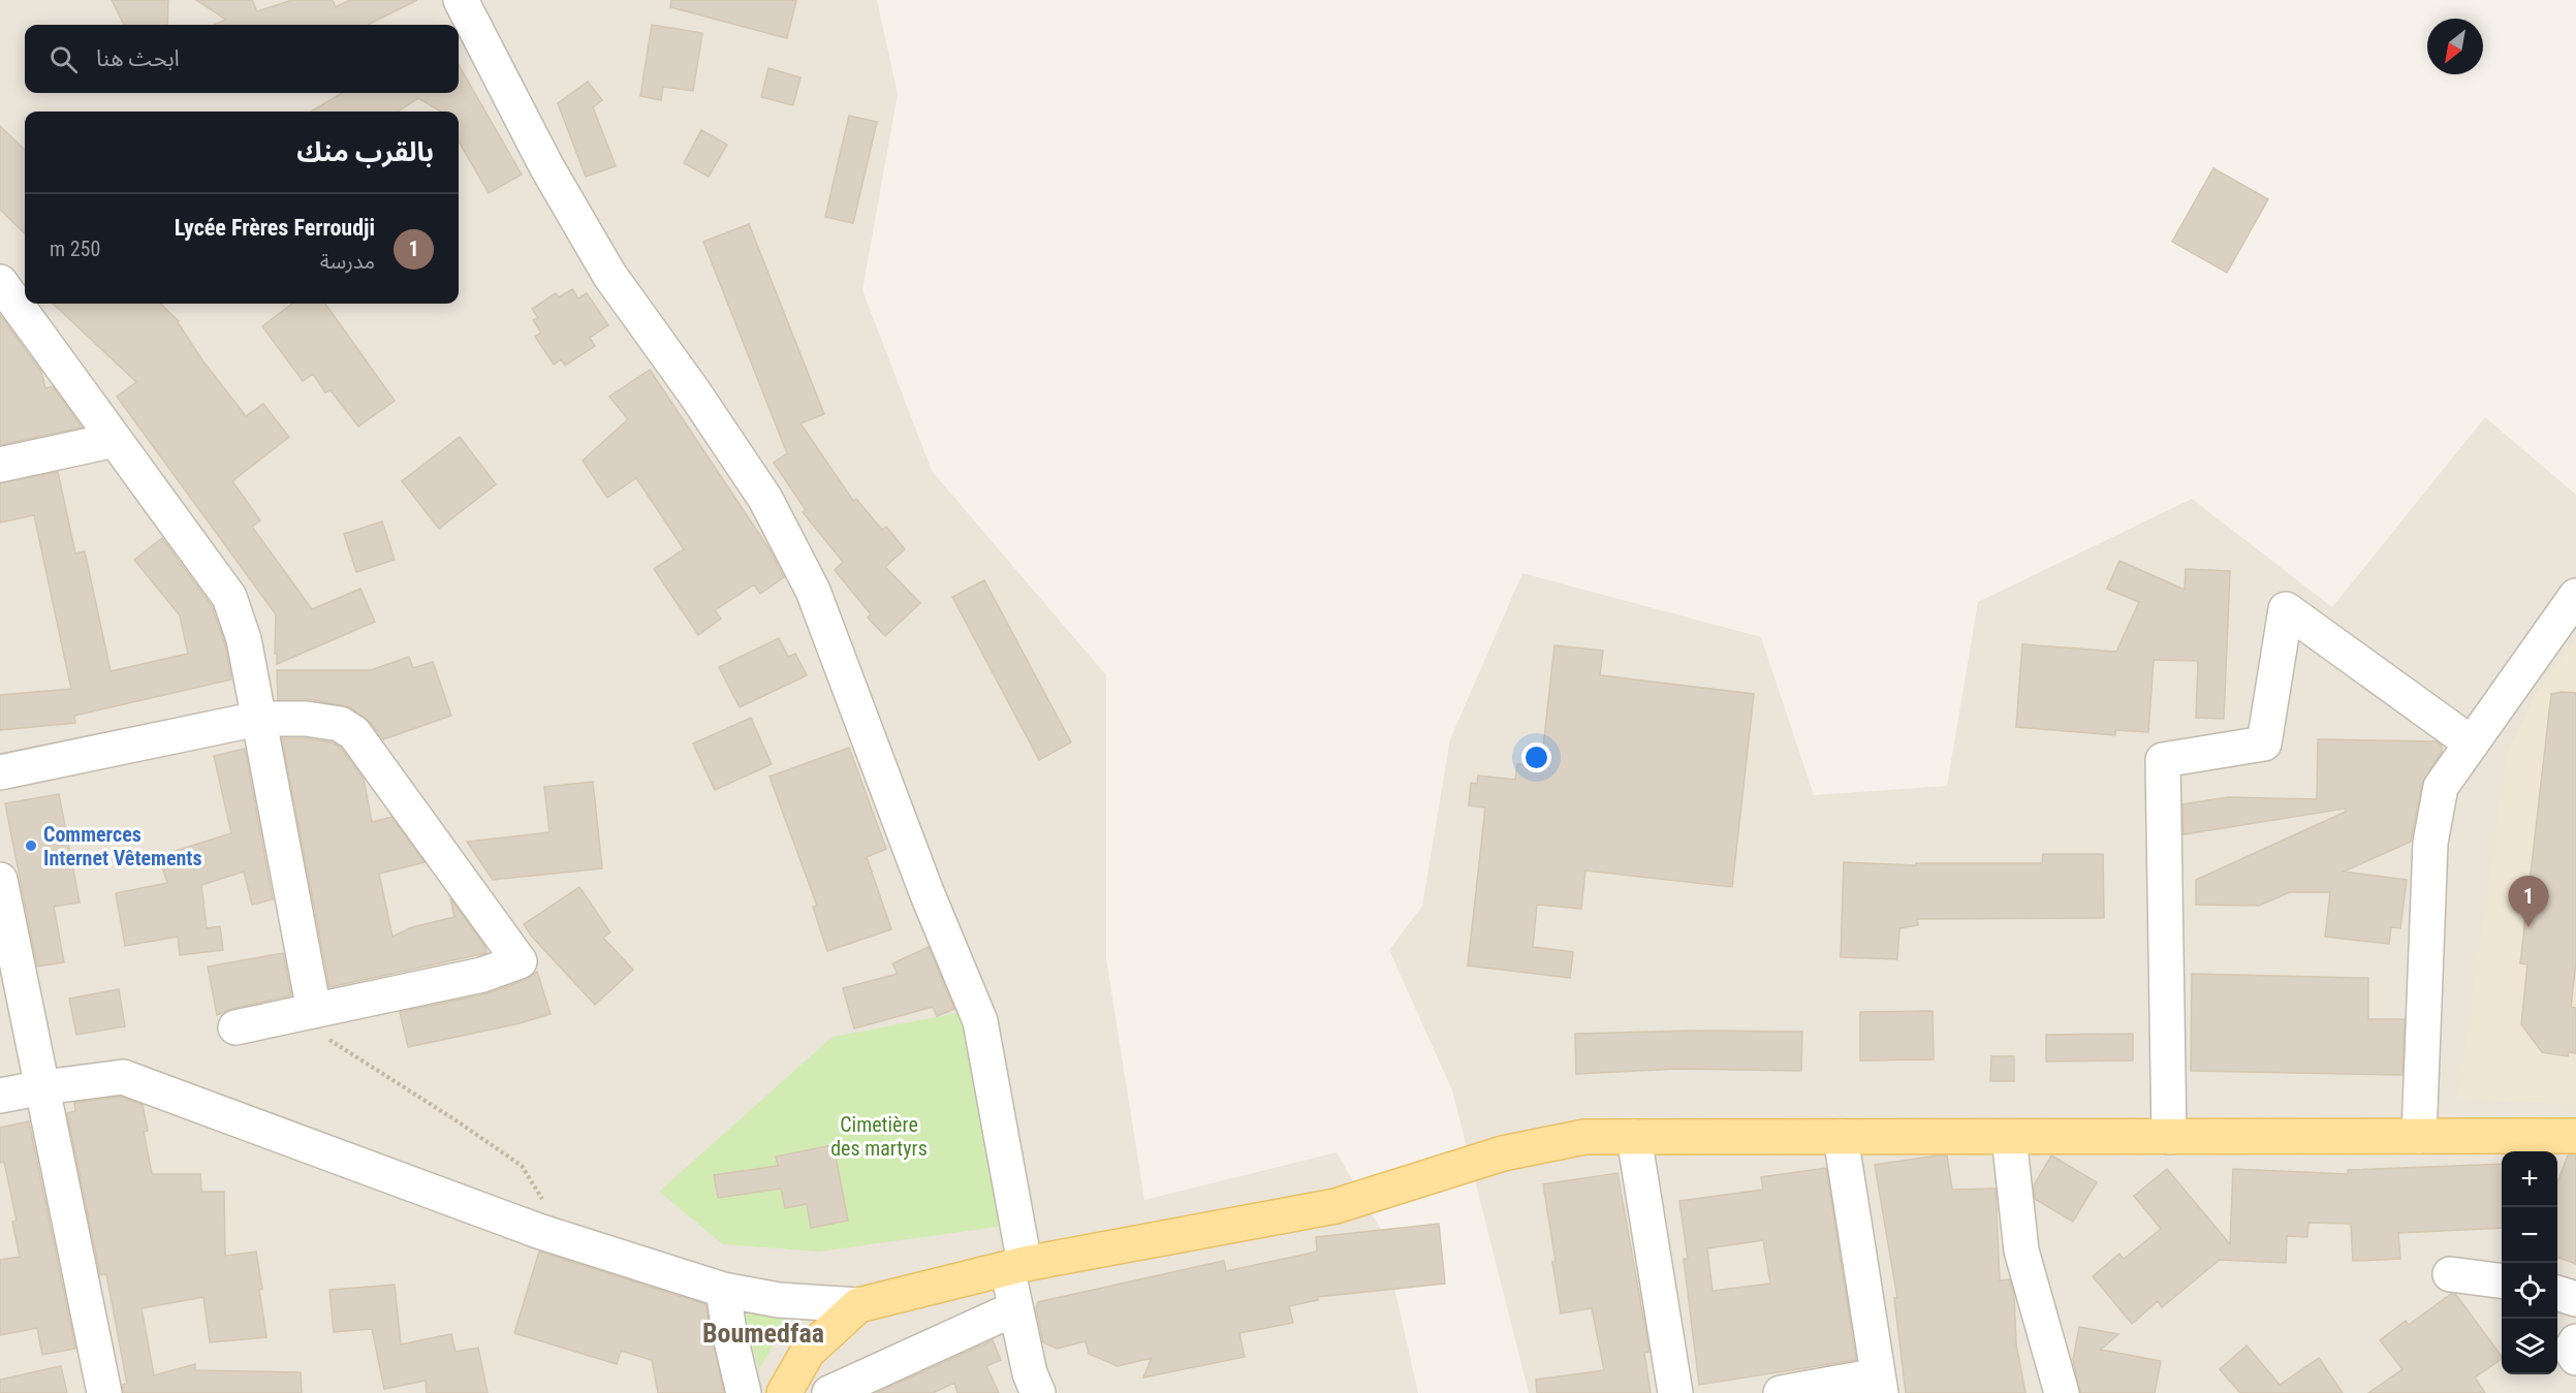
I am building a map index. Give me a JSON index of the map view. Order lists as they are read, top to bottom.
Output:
{
  "districts": ["Boumedfaa"],
  "parks": ["Cimetière des martyrs"],
  "places": ["Commerces Internet Vêtements"],
  "north": "bottom left",
  "page": {
    "search": "ابحث هنا",
    "heading": "بالقرب منك",
    "list": [
      {
        "mark": "1",
        "name": "Lycée Frères Ferroudji",
        "note": "مدرسة",
        "value": "250 m"
      }
    ],
    "pins": "1",
    "map_buttons": ["+", "−"]
  }
}
